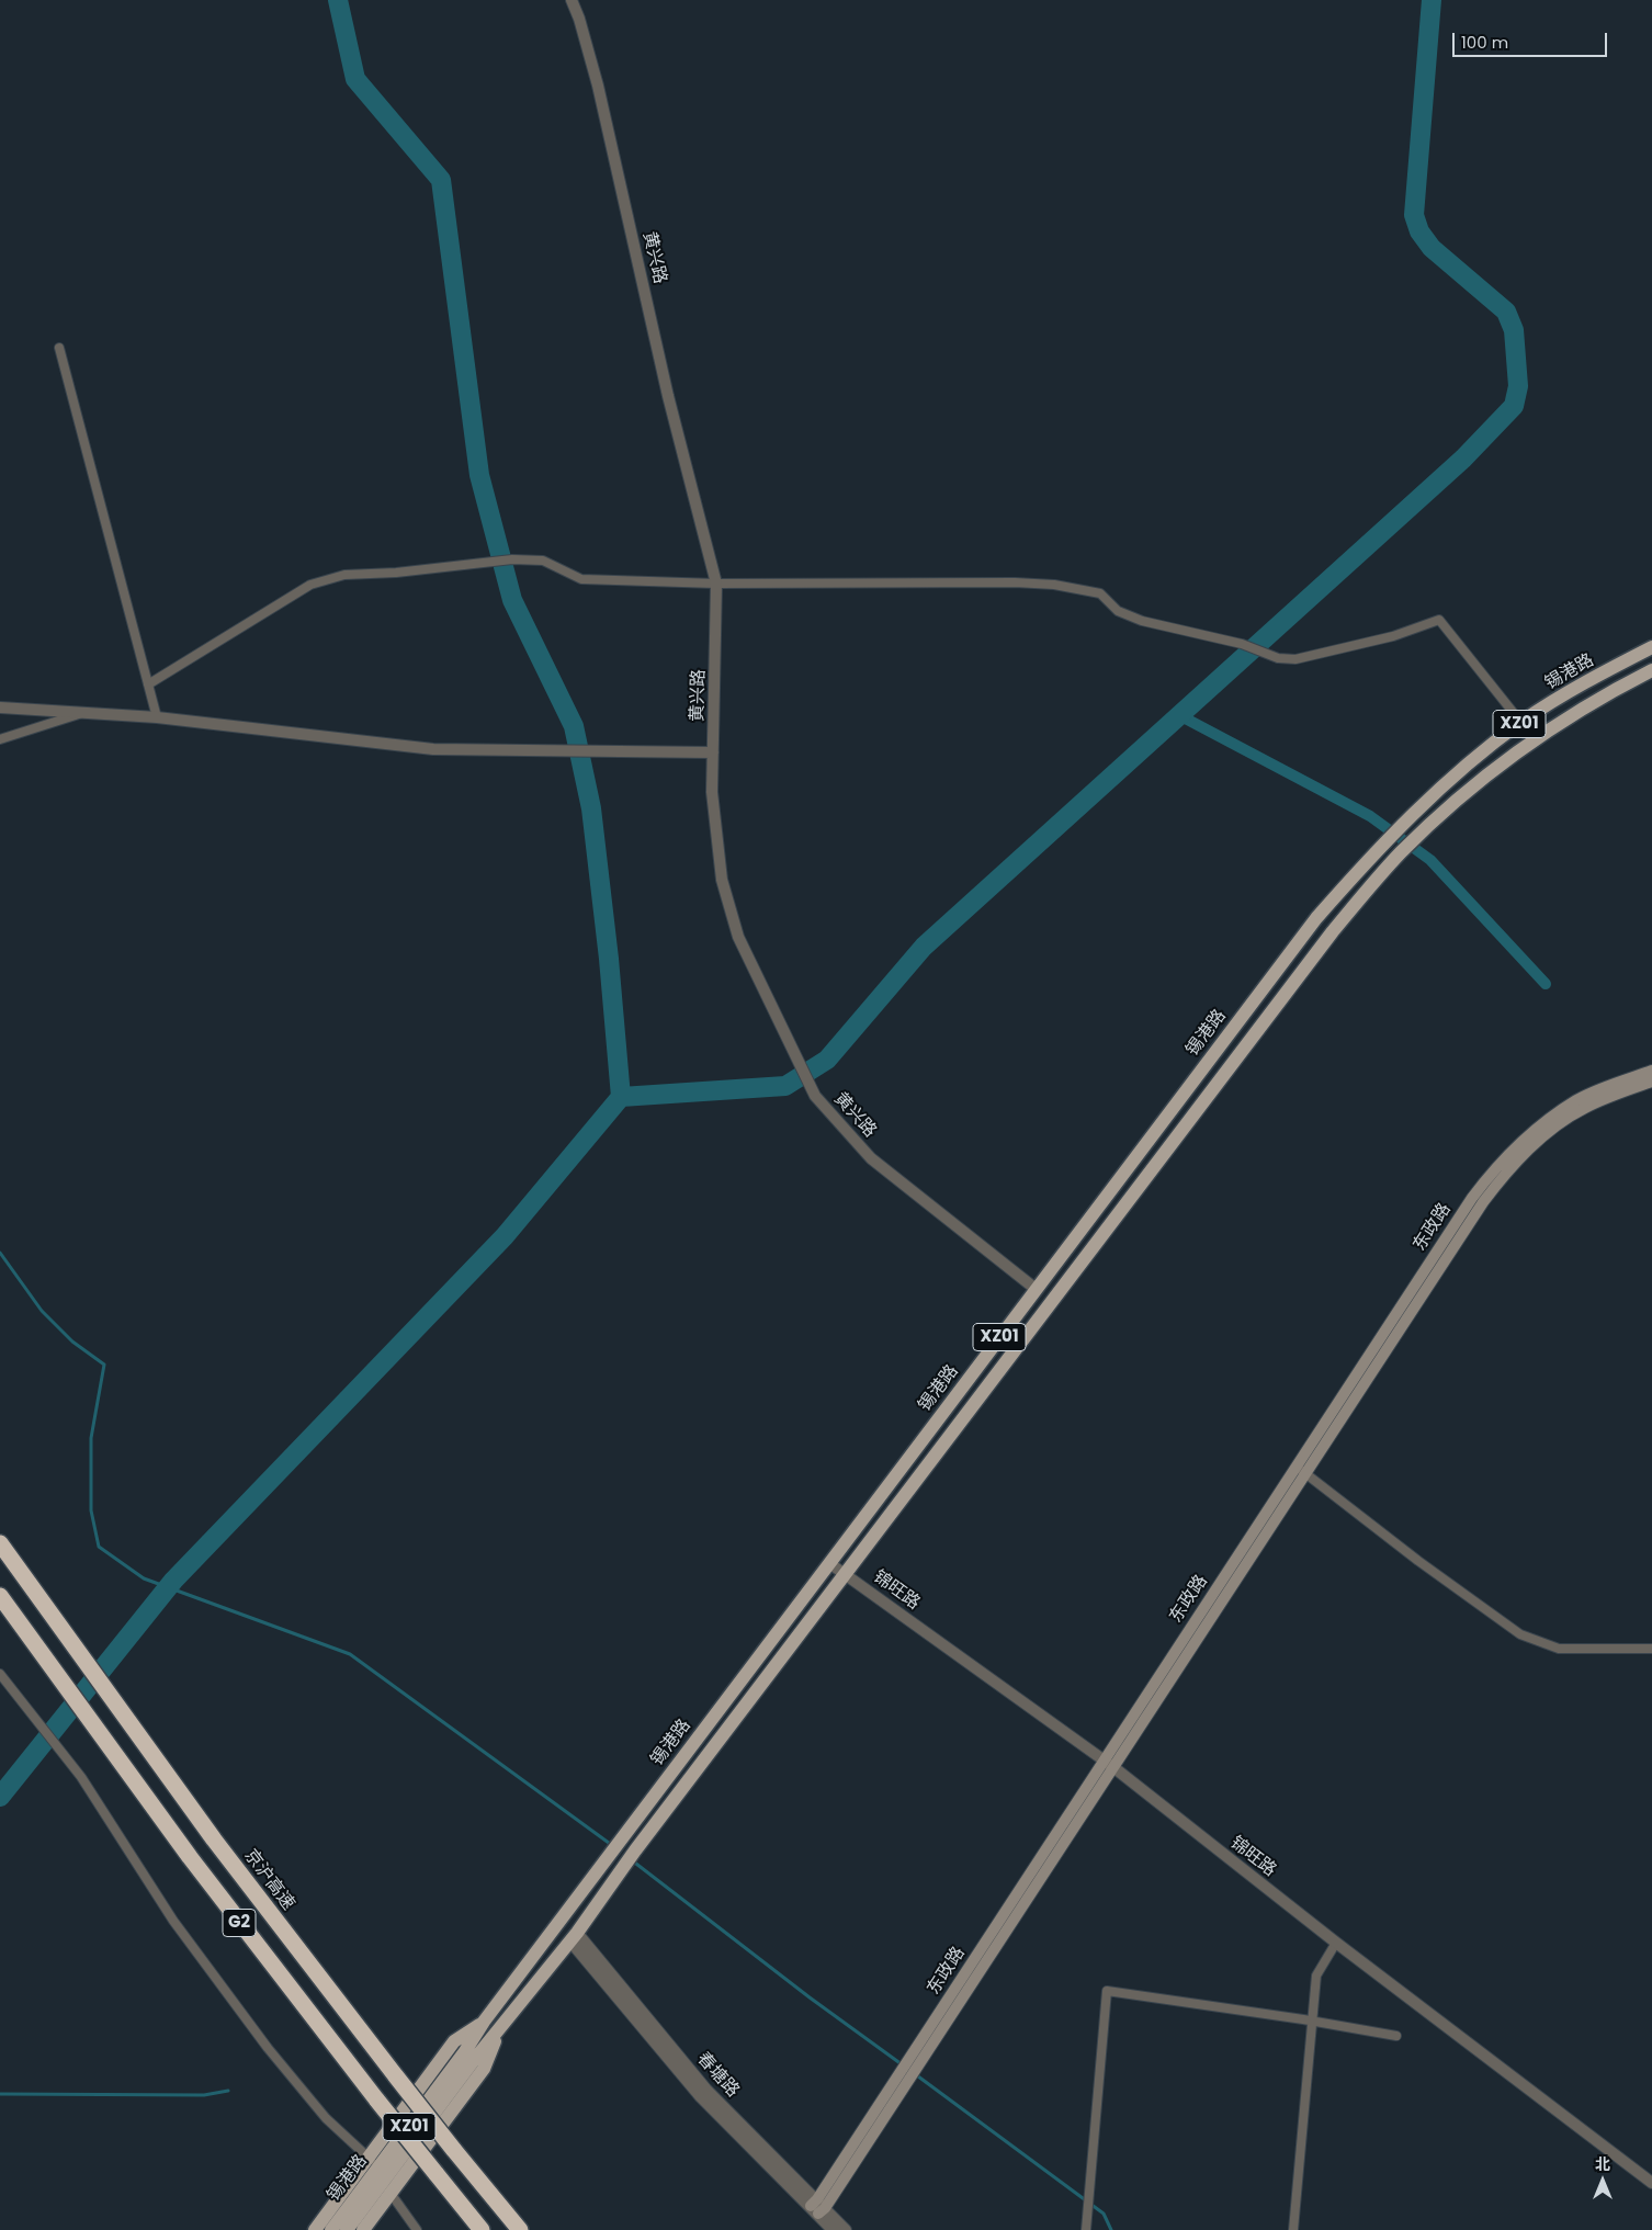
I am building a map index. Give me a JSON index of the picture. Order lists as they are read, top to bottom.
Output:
{
  "streets": {
    "highway": ["京沪高速", "G2"],
    "main road": ["锡港路", "XZ01", "东政路"],
    "street": ["黄兴路", "锦旺路", "春塘路"]
  },
  "crossings": [
    ["黄兴路", "锡港路"],
    ["锡港路", "锦旺路"],
    ["锡港路", "春塘路"],
    ["东政路", "锦旺路"],
    ["东政路", "春塘路"]
  ],
  "scale_bar": "100 m",
  "north": "top"
}
